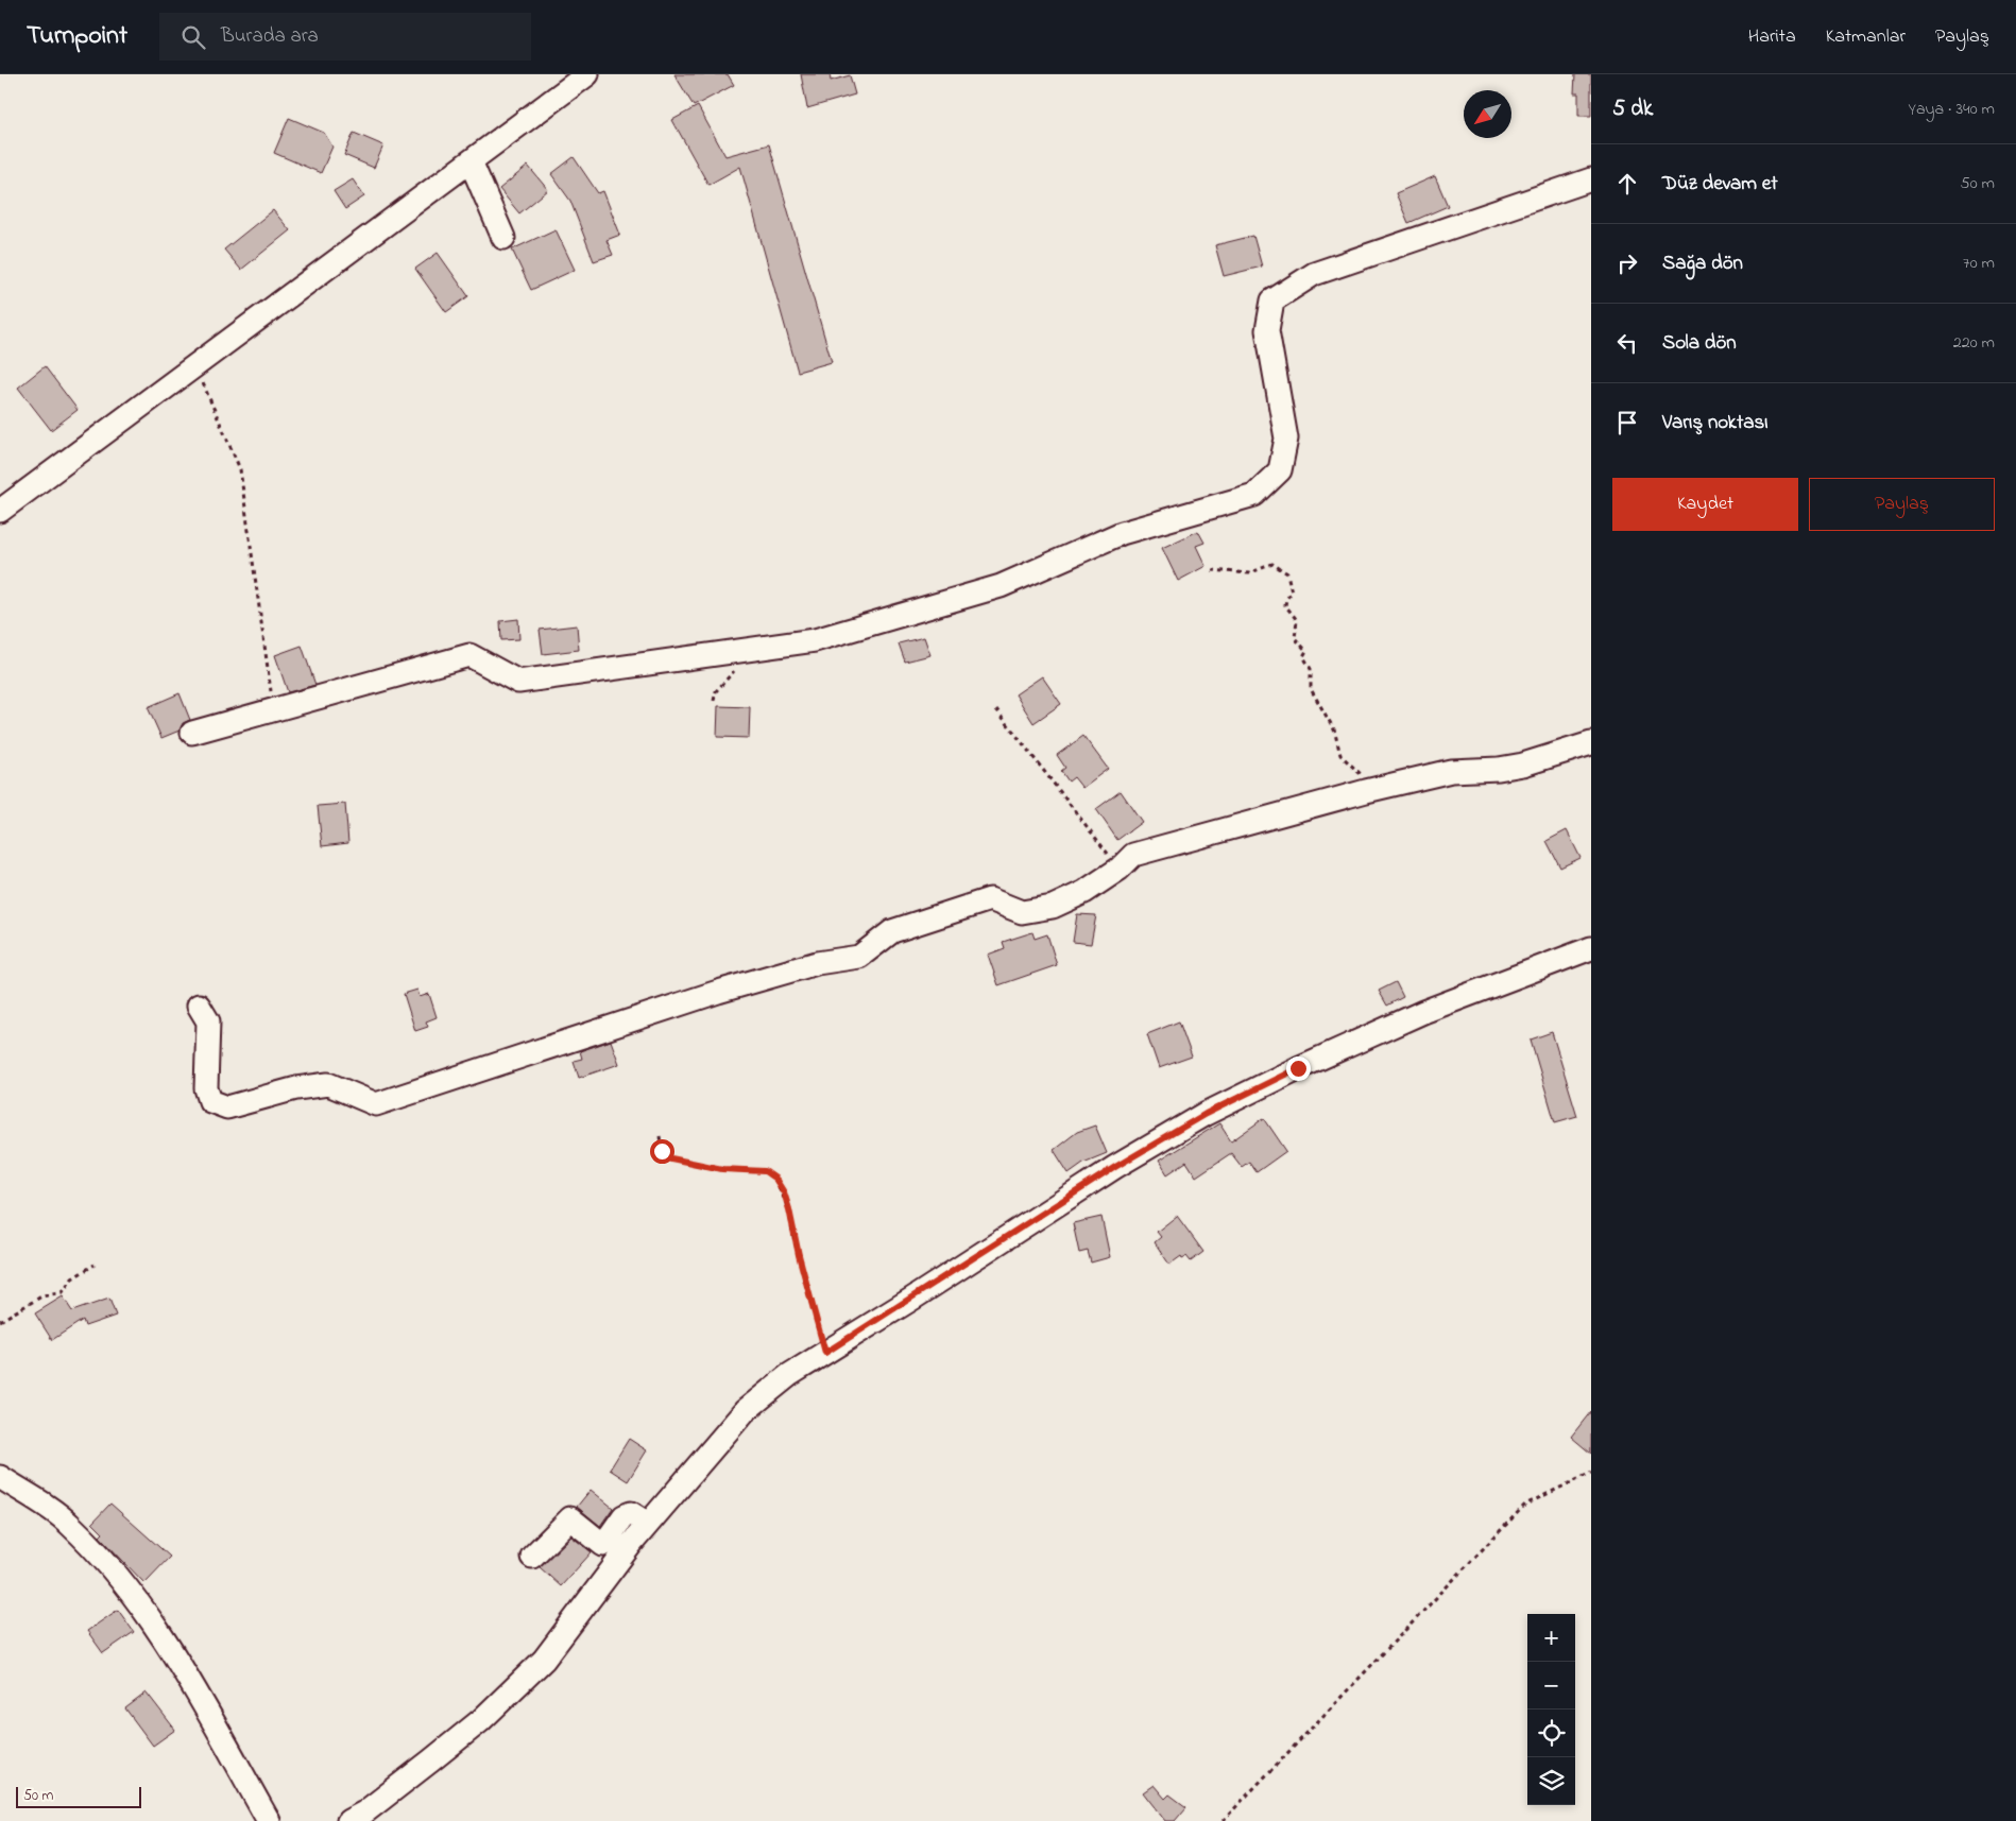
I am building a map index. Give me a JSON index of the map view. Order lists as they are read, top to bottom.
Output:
{
  "scale_bar": "50 m",
  "north": "bottom left",
  "page": {
    "header": "Turnpoint",
    "search": "Burada ara",
    "nav": ["Harita", "Katmanlar", "Paylaş"],
    "heading": ["5 dk", "Yaya · 340 m"],
    "list": [
      ["Düz devam et", "50 m"],
      ["Sağa dön", "70 m"],
      ["Sola dön", "220 m"],
      "Varış noktası"
    ],
    "buttons": ["Kaydet", "Paylaş"],
    "map_buttons": ["+", "−"],
    "scale": "50 m"
  }
}
